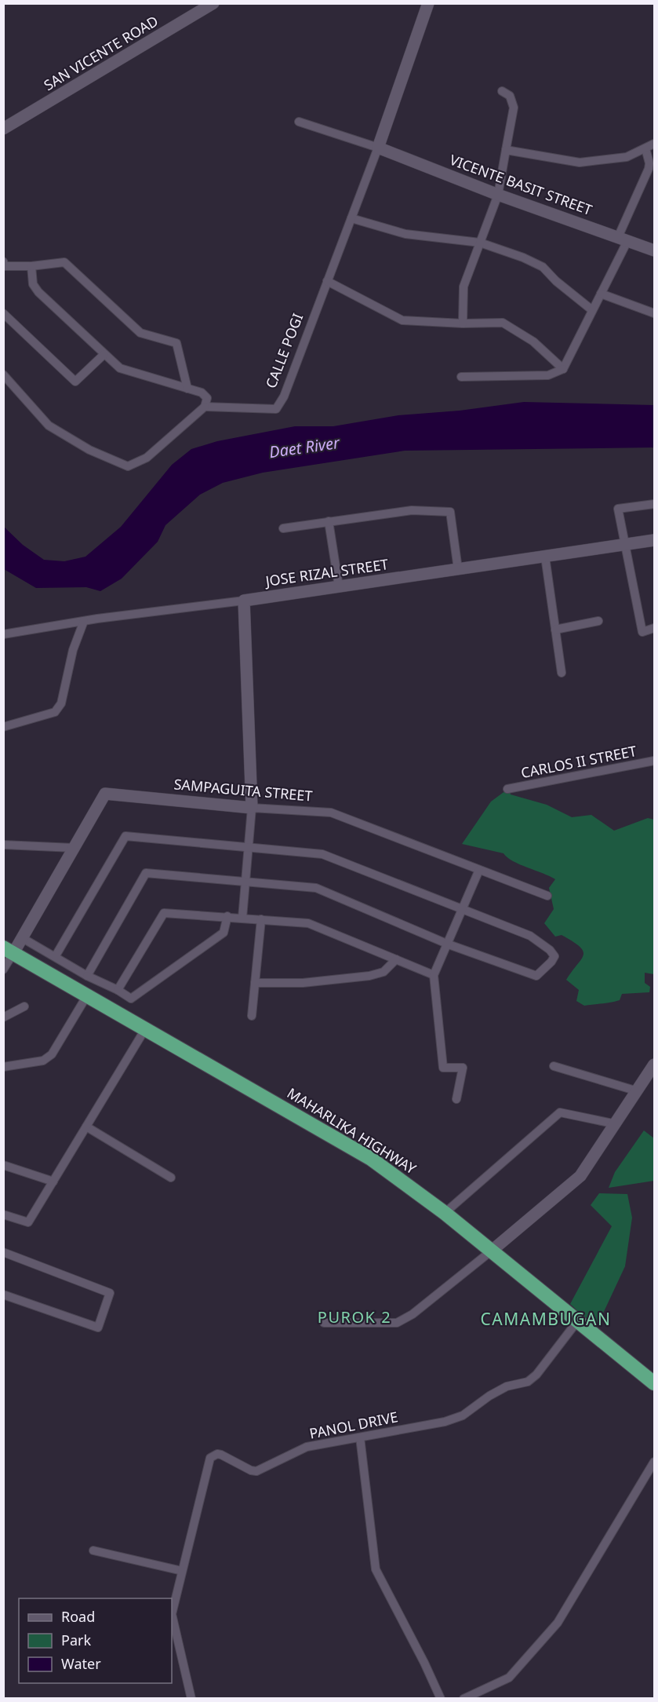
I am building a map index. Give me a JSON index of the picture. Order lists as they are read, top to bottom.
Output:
{
  "streets": {
    "highway": ["MAHARLIKA HIGHWAY"],
    "street": [
      "SAN VICENTE ROAD",
      "VICENTE BASIT STREET",
      "CALLE POGI",
      "JOSE RIZAL STREET",
      "CARLOS II STREET",
      "SAMPAGUITA STREET",
      "PANOL DRIVE"
    ]
  },
  "crossings": [
    ["VICENTE BASIT STREET", "CALLE POGI"],
    ["SAMPAGUITA STREET", "MAHARLIKA HIGHWAY"],
    ["MAHARLIKA HIGHWAY", "PANOL DRIVE"]
  ],
  "districts": ["PUROK 2", "CAMAMBUGAN"],
  "water": ["Daet River"],
  "legend": ["Road", "Park", "Water"]
}
